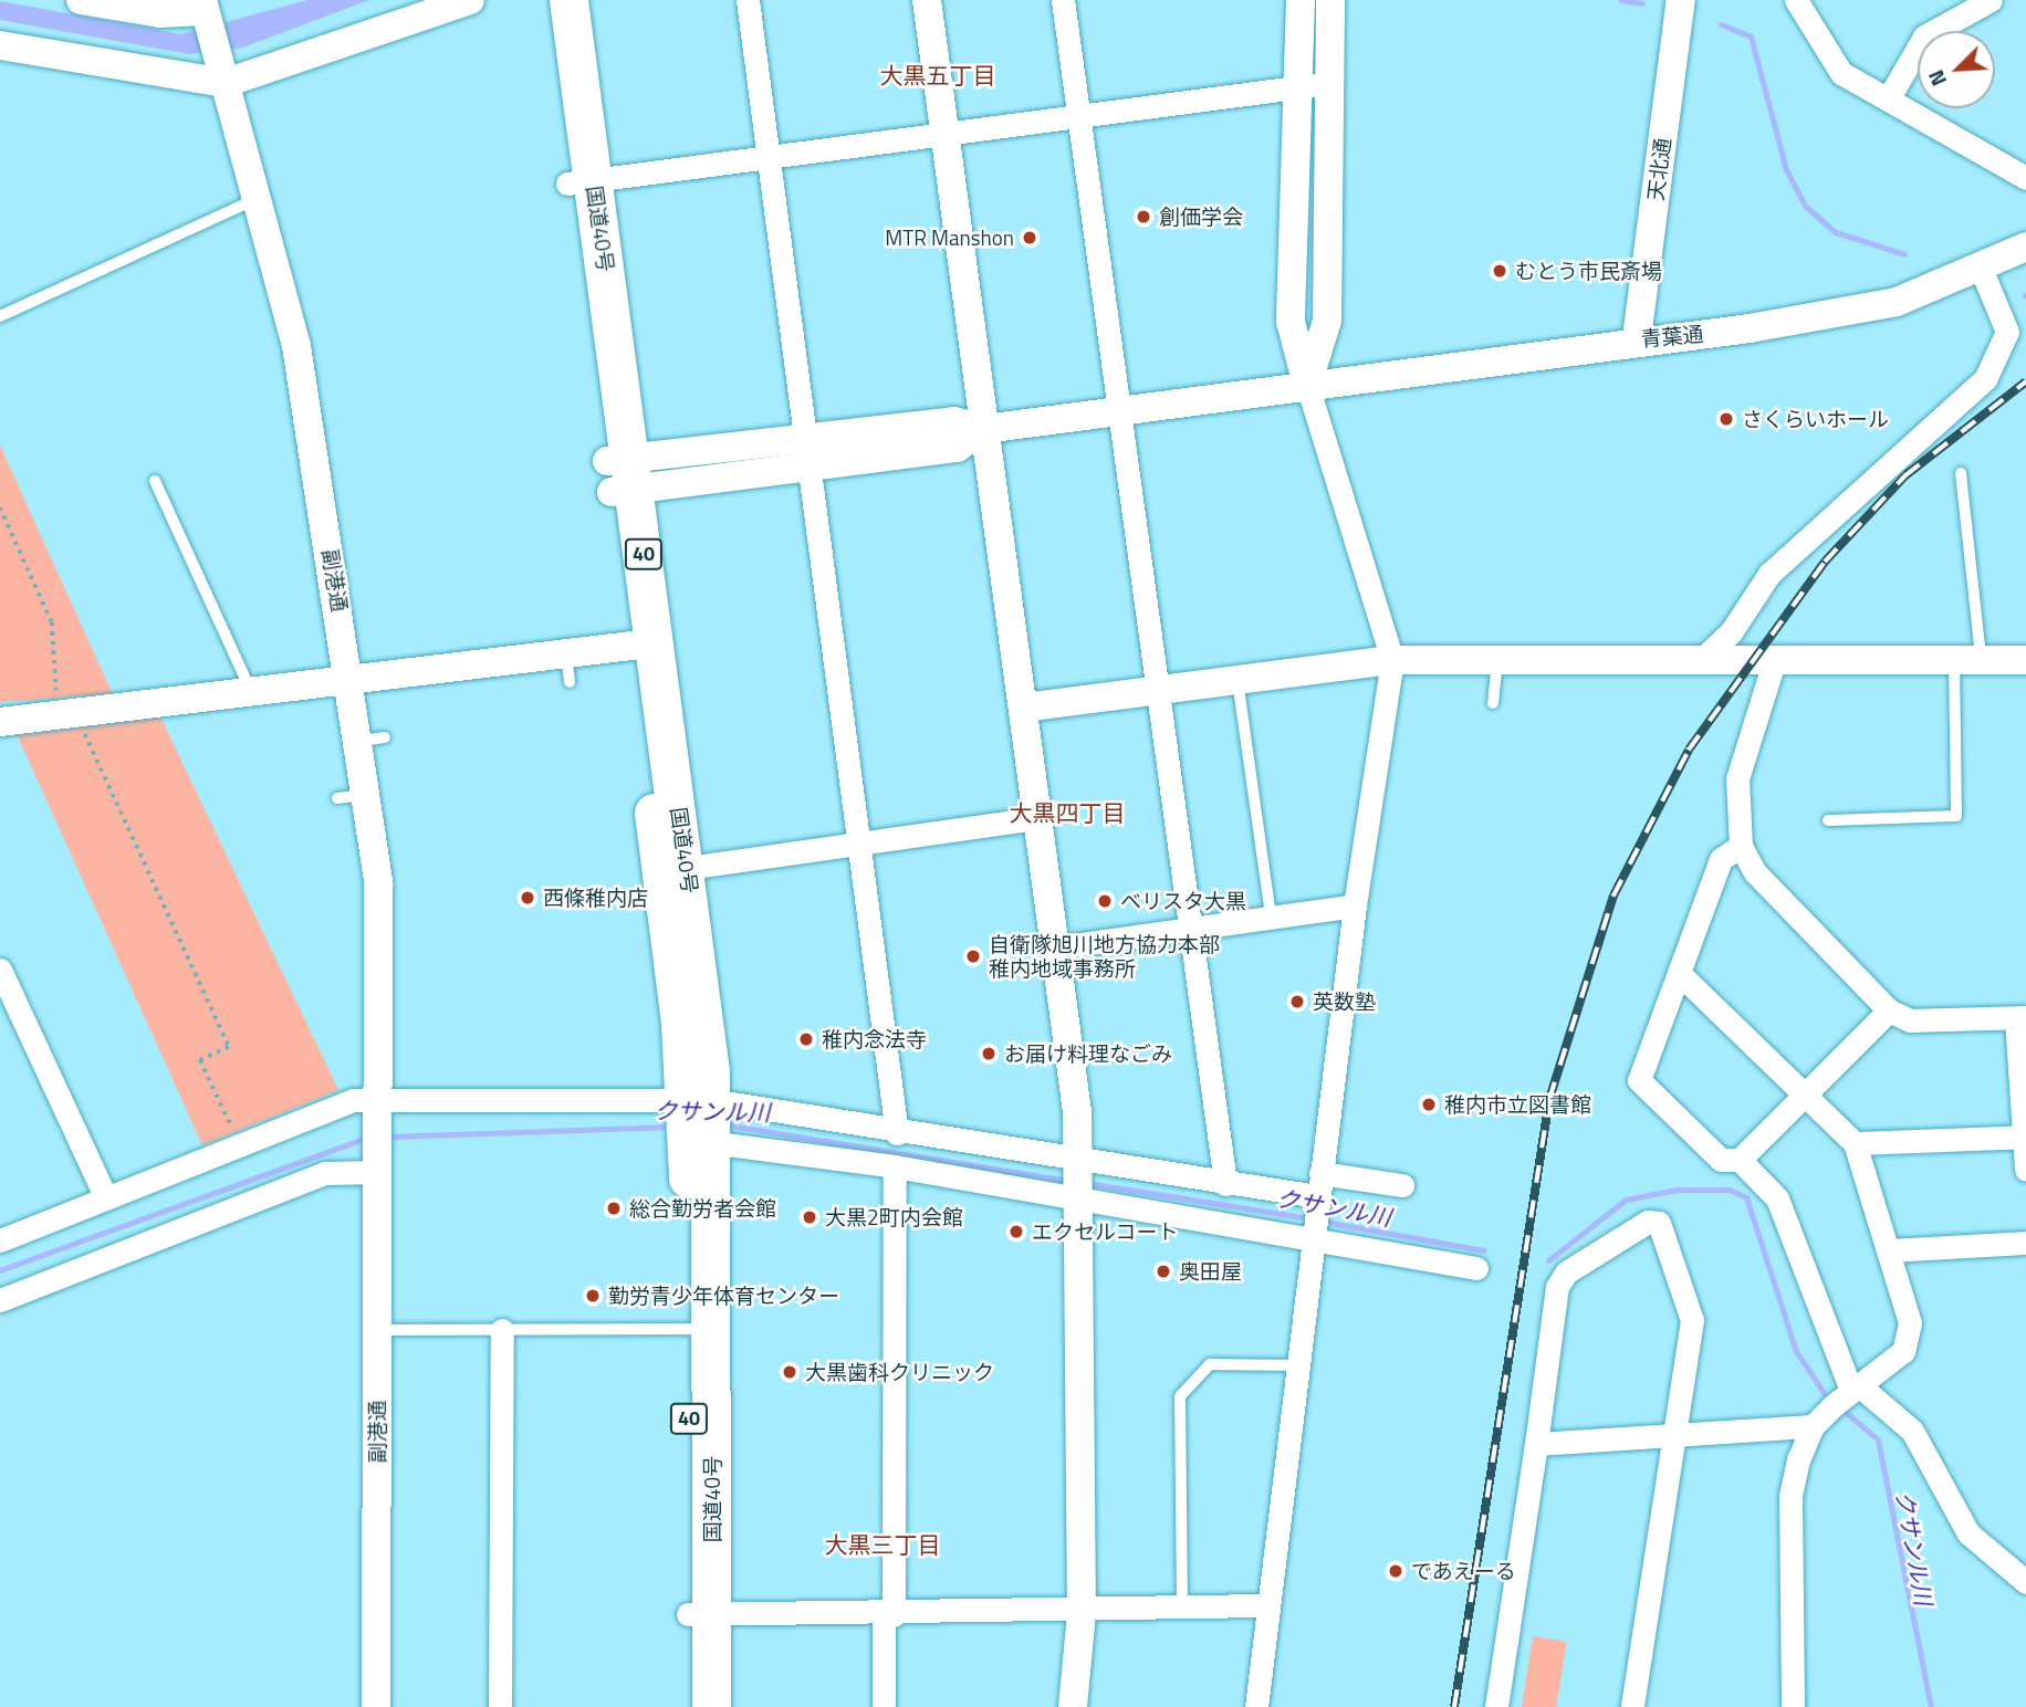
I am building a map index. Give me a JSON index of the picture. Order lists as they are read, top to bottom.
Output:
{
  "streets": {
    "highway": ["国道40号", "40"],
    "street": ["天北通", "青葉通", "副港通"]
  },
  "crossings": [
    ["天北通", "青葉通"],
    ["国道40号", "青葉通"]
  ],
  "districts": ["大黒五丁目", "大黒四丁目", "大黒三丁目"],
  "water": ["クサンル川"],
  "places": [
    "創価学会",
    "MTR Manshon",
    "むとう市民斎場",
    "さくらいホール",
    "西條稚内店",
    "ベリスタ大黒",
    "自衛隊旭川地方協力本部 稚内地域事務所",
    "英数塾",
    "稚内念法寺",
    "お届け料理なごみ",
    "稚内市立図書館",
    "総合勤労者会館",
    "大黒2町内会館",
    "エクセルコート",
    "奥田屋",
    "勤労青少年体育センター",
    "大黒歯科クリニック",
    "であえーる"
  ],
  "north": "bottom left"
}
